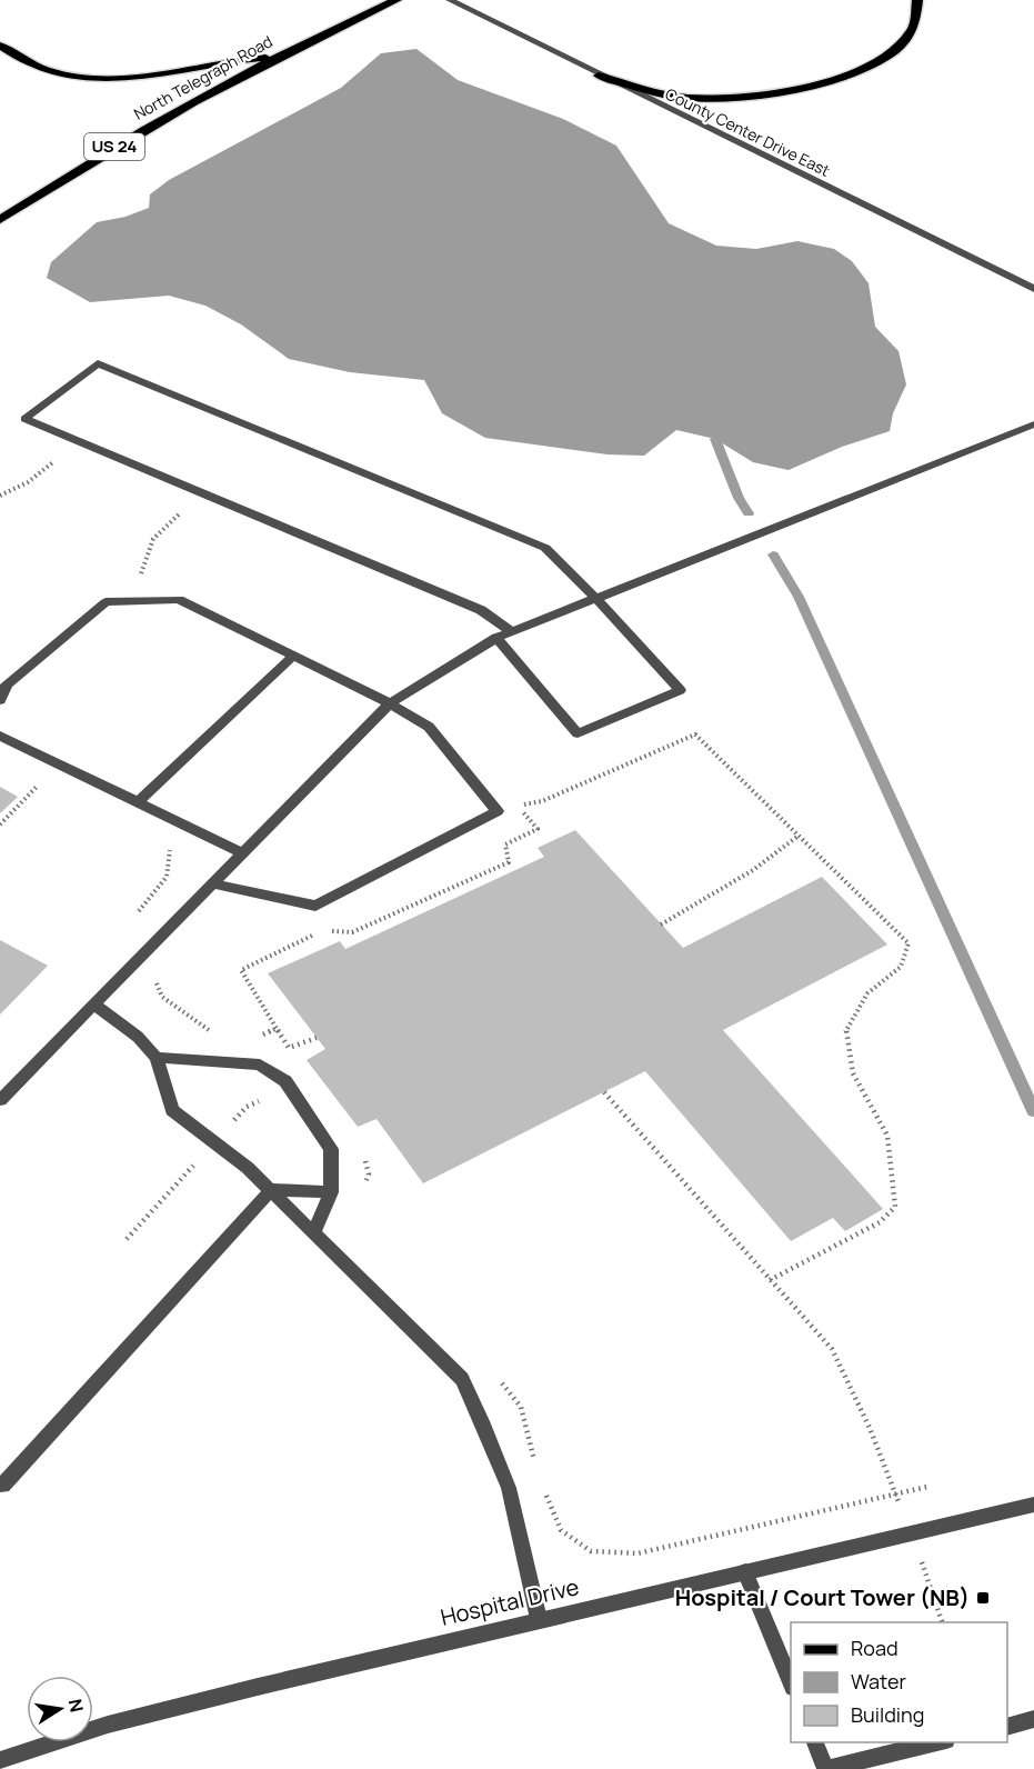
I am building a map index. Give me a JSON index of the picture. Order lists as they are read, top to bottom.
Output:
{
  "streets": {
    "main road": ["North Telegraph Road", "US 24"],
    "street": ["County Center Drive East", "Hospital Drive"]
  },
  "places": {
    "transit": ["Hospital / Court Tower (NB)"]
  },
  "legend": ["Road", "Water", "Building"],
  "north": "right"
}
